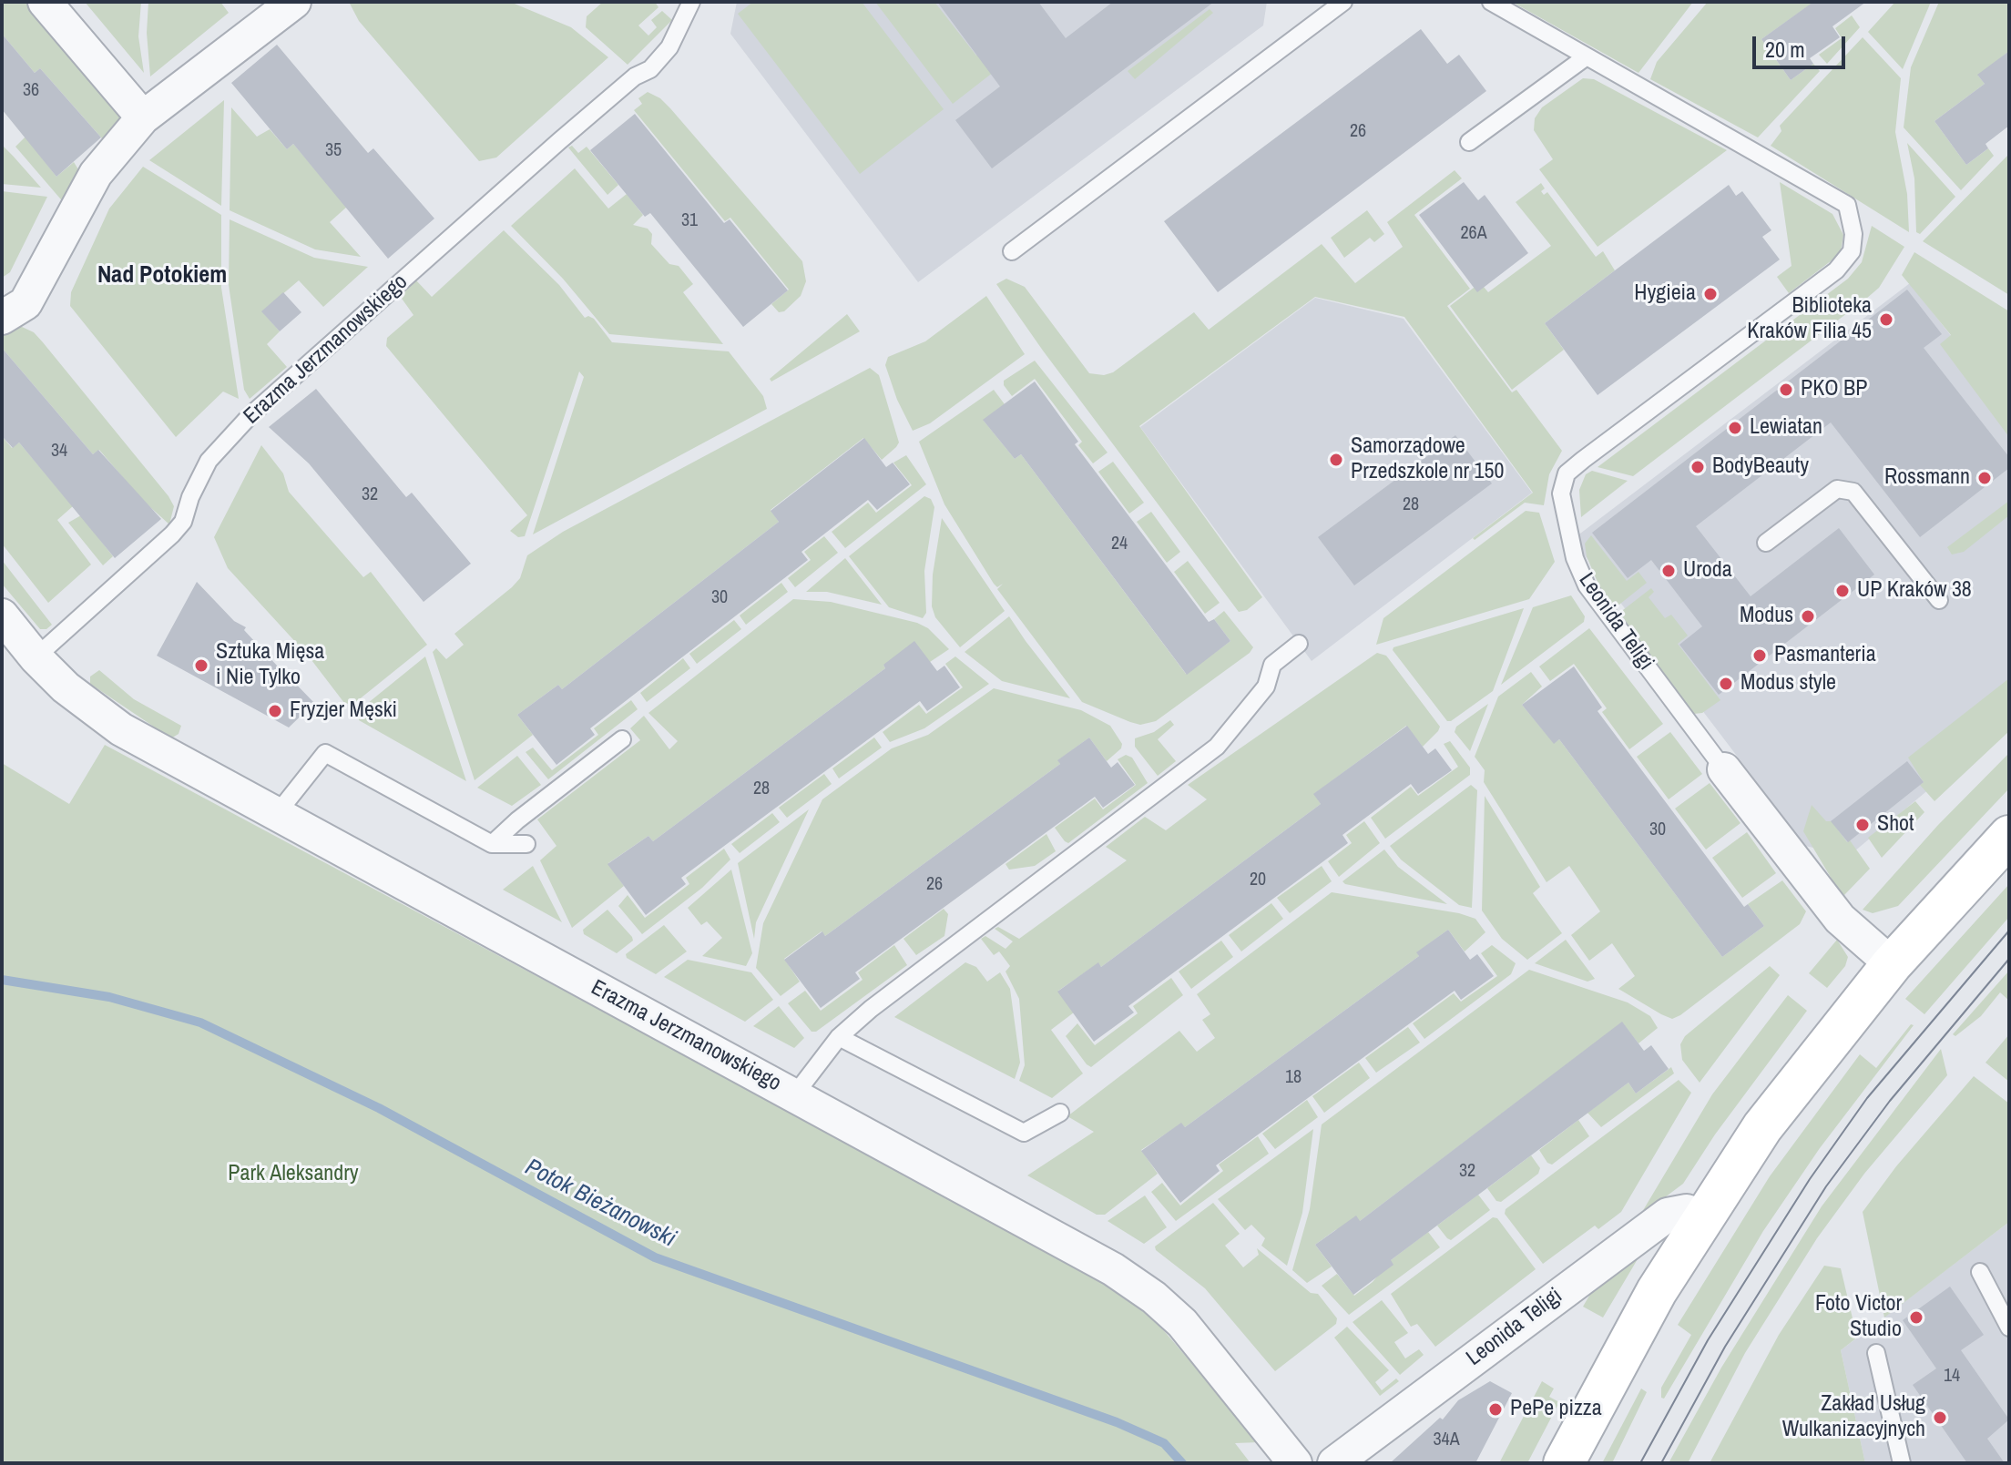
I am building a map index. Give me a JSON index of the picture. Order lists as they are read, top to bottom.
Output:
{
  "streets": {
    "street": ["Erazma Jerzmanowskiego", "Leonida Teligi"]
  },
  "districts": ["Nad Potokiem"],
  "water": ["Potok Bieżanowski"],
  "parks": ["Park Aleksandry"],
  "places": [
    "Hygieia",
    "Biblioteka Kraków Filia 45",
    "PKO BP",
    "Lewiatan",
    "Samorządowe Przedszkole nr 150",
    "BodyBeauty",
    "Rossmann",
    "Uroda",
    "UP Kraków 38",
    "Modus",
    "Pasmanteria",
    "Sztuka Mięsa i Nie Tylko",
    "Modus style",
    "Fryzjer Męski",
    "Shot",
    "Foto Victor Studio",
    "PePe pizza",
    "Zakład Usług Wulkanizacyjnych"
  ],
  "house_numbers": [
    "36",
    "26",
    "35",
    "31",
    "26A",
    "34",
    "32",
    "28",
    "24",
    "30",
    "28",
    "30",
    "20",
    "26",
    "18",
    "32",
    "14",
    "34A"
  ],
  "scale_bar": "20 m"
}
